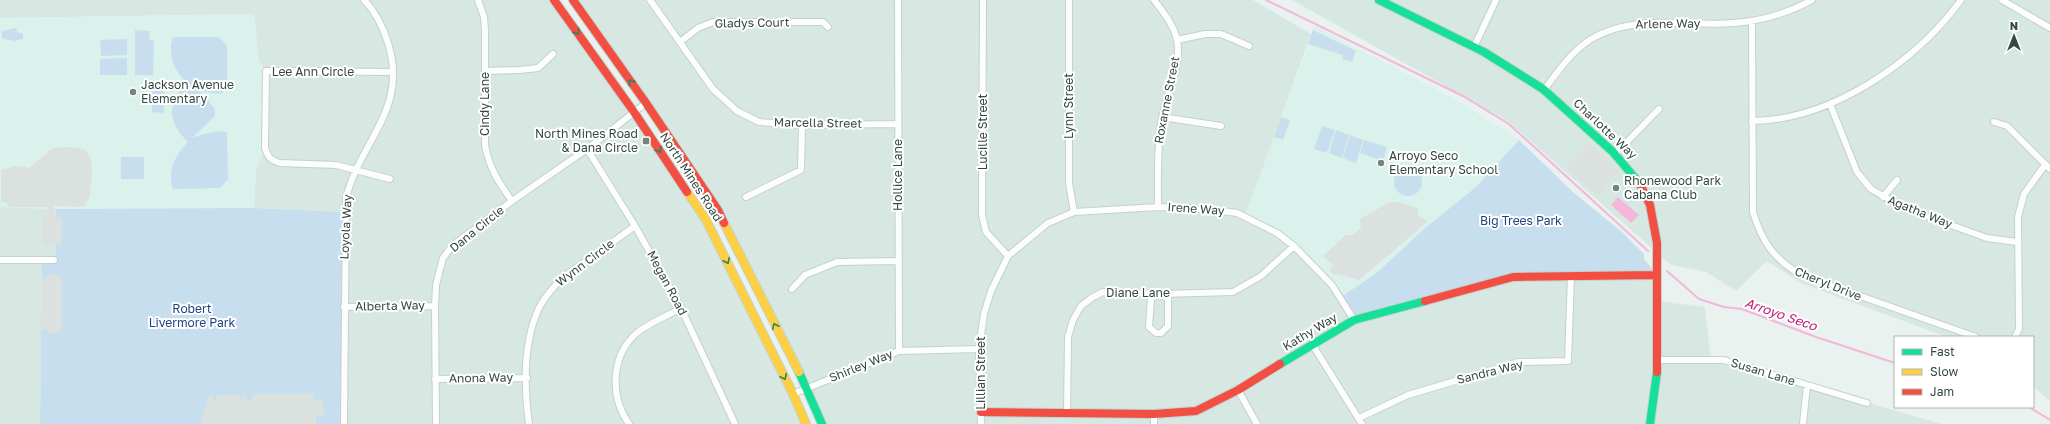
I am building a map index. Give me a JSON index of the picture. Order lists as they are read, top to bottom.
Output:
{
  "streets": {
    "street": [
      "Gladys Court",
      "Arlene Way",
      "Lee Ann Circle",
      "Roxanne Street",
      "Cindy Lane",
      "Lynn Street",
      "Marcella Street",
      "Charlotte Way",
      "Lucille Street",
      "Hollice Lane",
      "North Mines Road",
      "Irene Way",
      "Agatha Way",
      "Loyola Way",
      "Dana Circle",
      "Wynn Circle",
      "Megan Road",
      "Cheryl Drive",
      "Diane Lane",
      "Alberta Way",
      "Kathy Way",
      "Shirley Way",
      "Sandra Way",
      "Susan Lane",
      "Lillian Street",
      "Anona Way"
    ]
  },
  "crossings": [
    ["Gladys Court", "Marcella Street"],
    ["Arlene Way", "Charlotte Way"],
    ["Arlene Way", "Cheryl Drive"],
    ["Lee Ann Circle", "Loyola Way"],
    ["Roxanne Street", "Irene Way"],
    ["Cindy Lane", "Dana Circle"],
    ["Lynn Street", "Irene Way"],
    ["Marcella Street", "Hollice Lane"],
    ["Charlotte Way", "Kathy Way"],
    ["Charlotte Way", "Susan Lane"],
    ["Lucille Street", "Irene Way"],
    ["Lucille Street", "Lillian Street"],
    ["Hollice Lane", "Shirley Way"],
    ["North Mines Road", "Dana Circle"],
    ["North Mines Road", "Shirley Way"],
    ["Irene Way", "Diane Lane"],
    ["Irene Way", "Kathy Way"],
    ["Irene Way", "Lillian Street"],
    ["Loyola Way", "Alberta Way"],
    ["Dana Circle", "Megan Road"],
    ["Dana Circle", "Alberta Way"],
    ["Dana Circle", "Anona Way"],
    ["Wynn Circle", "Megan Road"],
    ["Wynn Circle", "Anona Way"],
    ["Diane Lane", "Kathy Way"],
    ["Kathy Way", "Sandra Way"],
    ["Kathy Way", "Lillian Street"],
    ["Shirley Way", "Lillian Street"]
  ],
  "water": ["Arroyo Seco"],
  "parks": ["Big Trees Park", "Robert Livermore Park"],
  "places": {
    "other": ["Jackson Avenue Elementary", "Arroyo Seco Elementary School", "Rhonewood Park Cabana Club"],
    "transit": ["North Mines Road & Dana Circle"]
  },
  "legend": ["Fast", "Slow", "Jam"],
  "north": "top"
}
